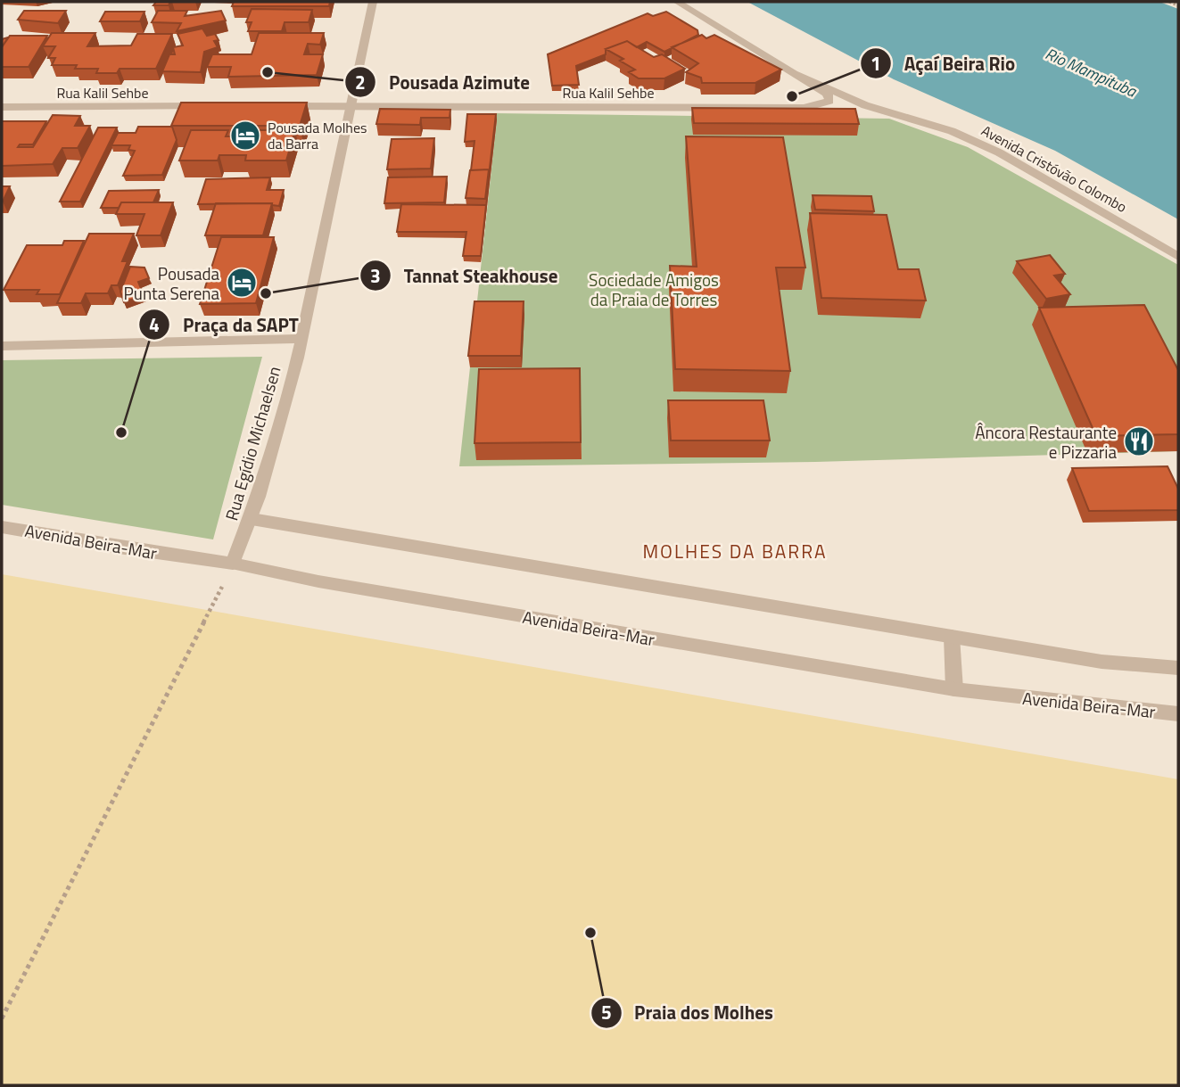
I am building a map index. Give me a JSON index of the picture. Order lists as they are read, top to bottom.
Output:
{
  "streets": {
    "street": [
      "Rua Kalil Sehbe",
      "Avenida Cristóvão Colombo",
      "Rua Egídio Michaelsen",
      "Avenida Beira-Mar"
    ]
  },
  "crossings": [
    ["Rua Kalil Sehbe", "Avenida Cristóvão Colombo"],
    ["Rua Kalil Sehbe", "Rua Egídio Michaelsen"],
    ["Rua Egídio Michaelsen", "Avenida Beira-Mar"]
  ],
  "districts": ["MOLHES DA BARRA"],
  "water": ["Rio Mampituba"],
  "parks": ["Sociedade Amigos da Praia de Torres"],
  "places": {
    "other": [
      "Pousada Azimute",
      "Açaí Beira Rio",
      "Tannat Steakhouse",
      "Praça da SAPT",
      "Praia dos Molhes"
    ],
    "hotel": ["Pousada Molhes da Barra", "Pousada Punta Serena"],
    "restaurant": ["Âncora Restaurante e Pizzaria"]
  }
}
